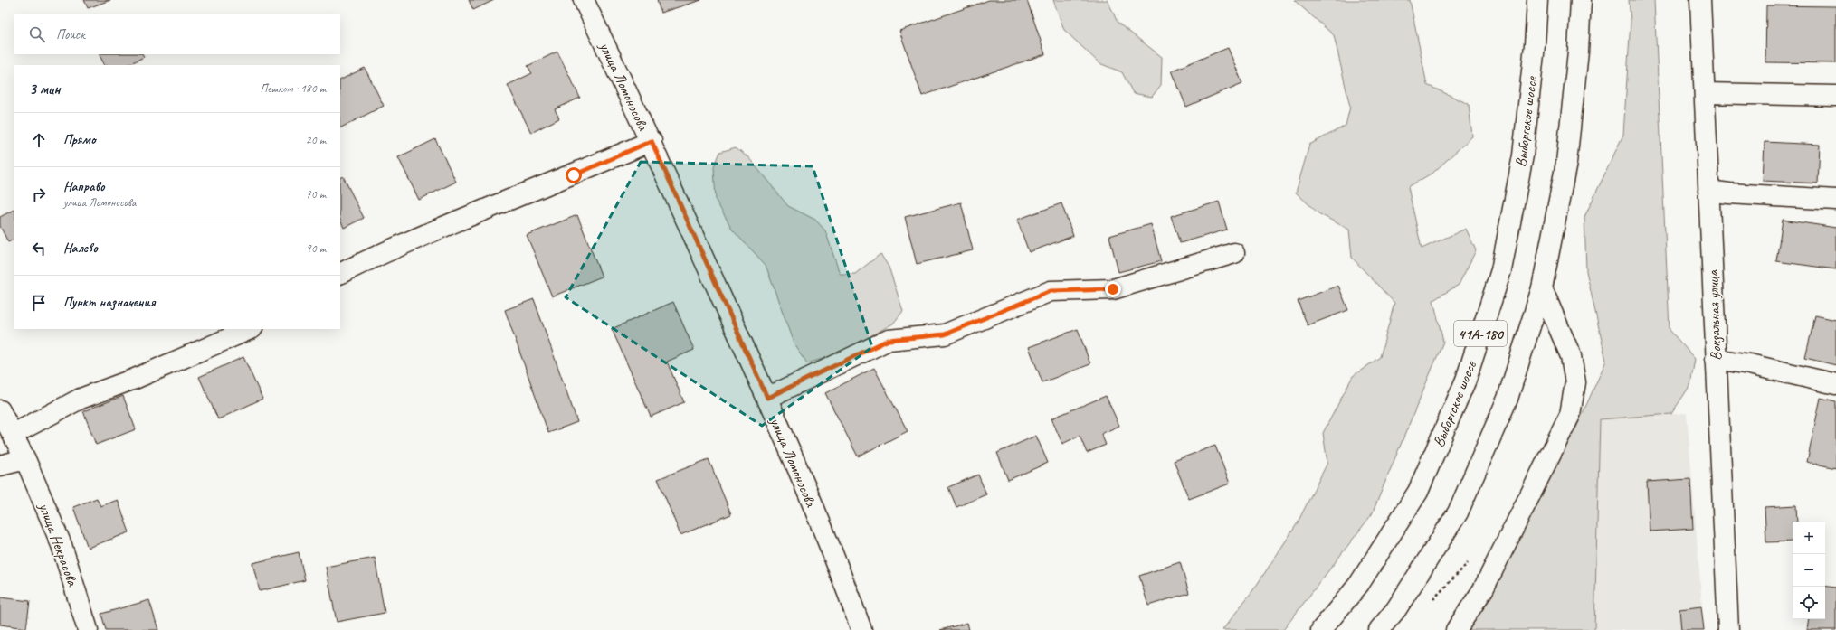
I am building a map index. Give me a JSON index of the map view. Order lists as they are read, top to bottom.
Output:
{
  "streets": {
    "street": [
      "улица Ломоносова",
      "Выборгское шоссе",
      "Вокзальная улица",
      "41А-180",
      "улица Некрасова"
    ]
  },
  "page": {
    "search": "Поиск",
    "heading": ["3 мин", "Пешком · 180 m"],
    "list": [
      ["Прямо", "20 m"],
      ["Направо", "улица Ломоносова", "70 m"],
      ["Налево", "90 m"],
      "Пункт назначения"
    ],
    "map_buttons": ["+", "−"]
  }
}
